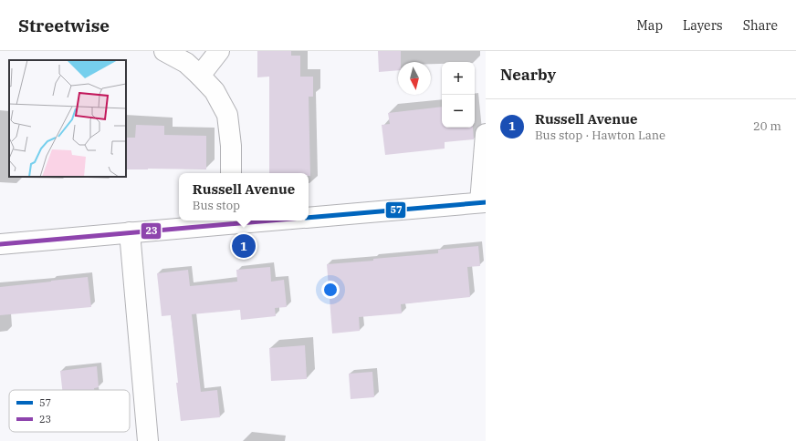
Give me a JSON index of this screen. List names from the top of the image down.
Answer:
{
  "lines": ["transit line 57", "transit line 23"],
  "legend": ["57", "23"],
  "north": "bottom",
  "page": {
    "header": "Streetwise",
    "nav": ["Map", "Layers", "Share"],
    "heading": "Nearby",
    "map_buttons": ["+", "−"],
    "list": [
      {
        "mark": "1",
        "name": "Russell Avenue",
        "note": "Bus stop · Hawton Lane",
        "value": "20 m"
      }
    ],
    "popup": ["Russell Avenue", "Bus stop"],
    "pins": "1"
  }
}
